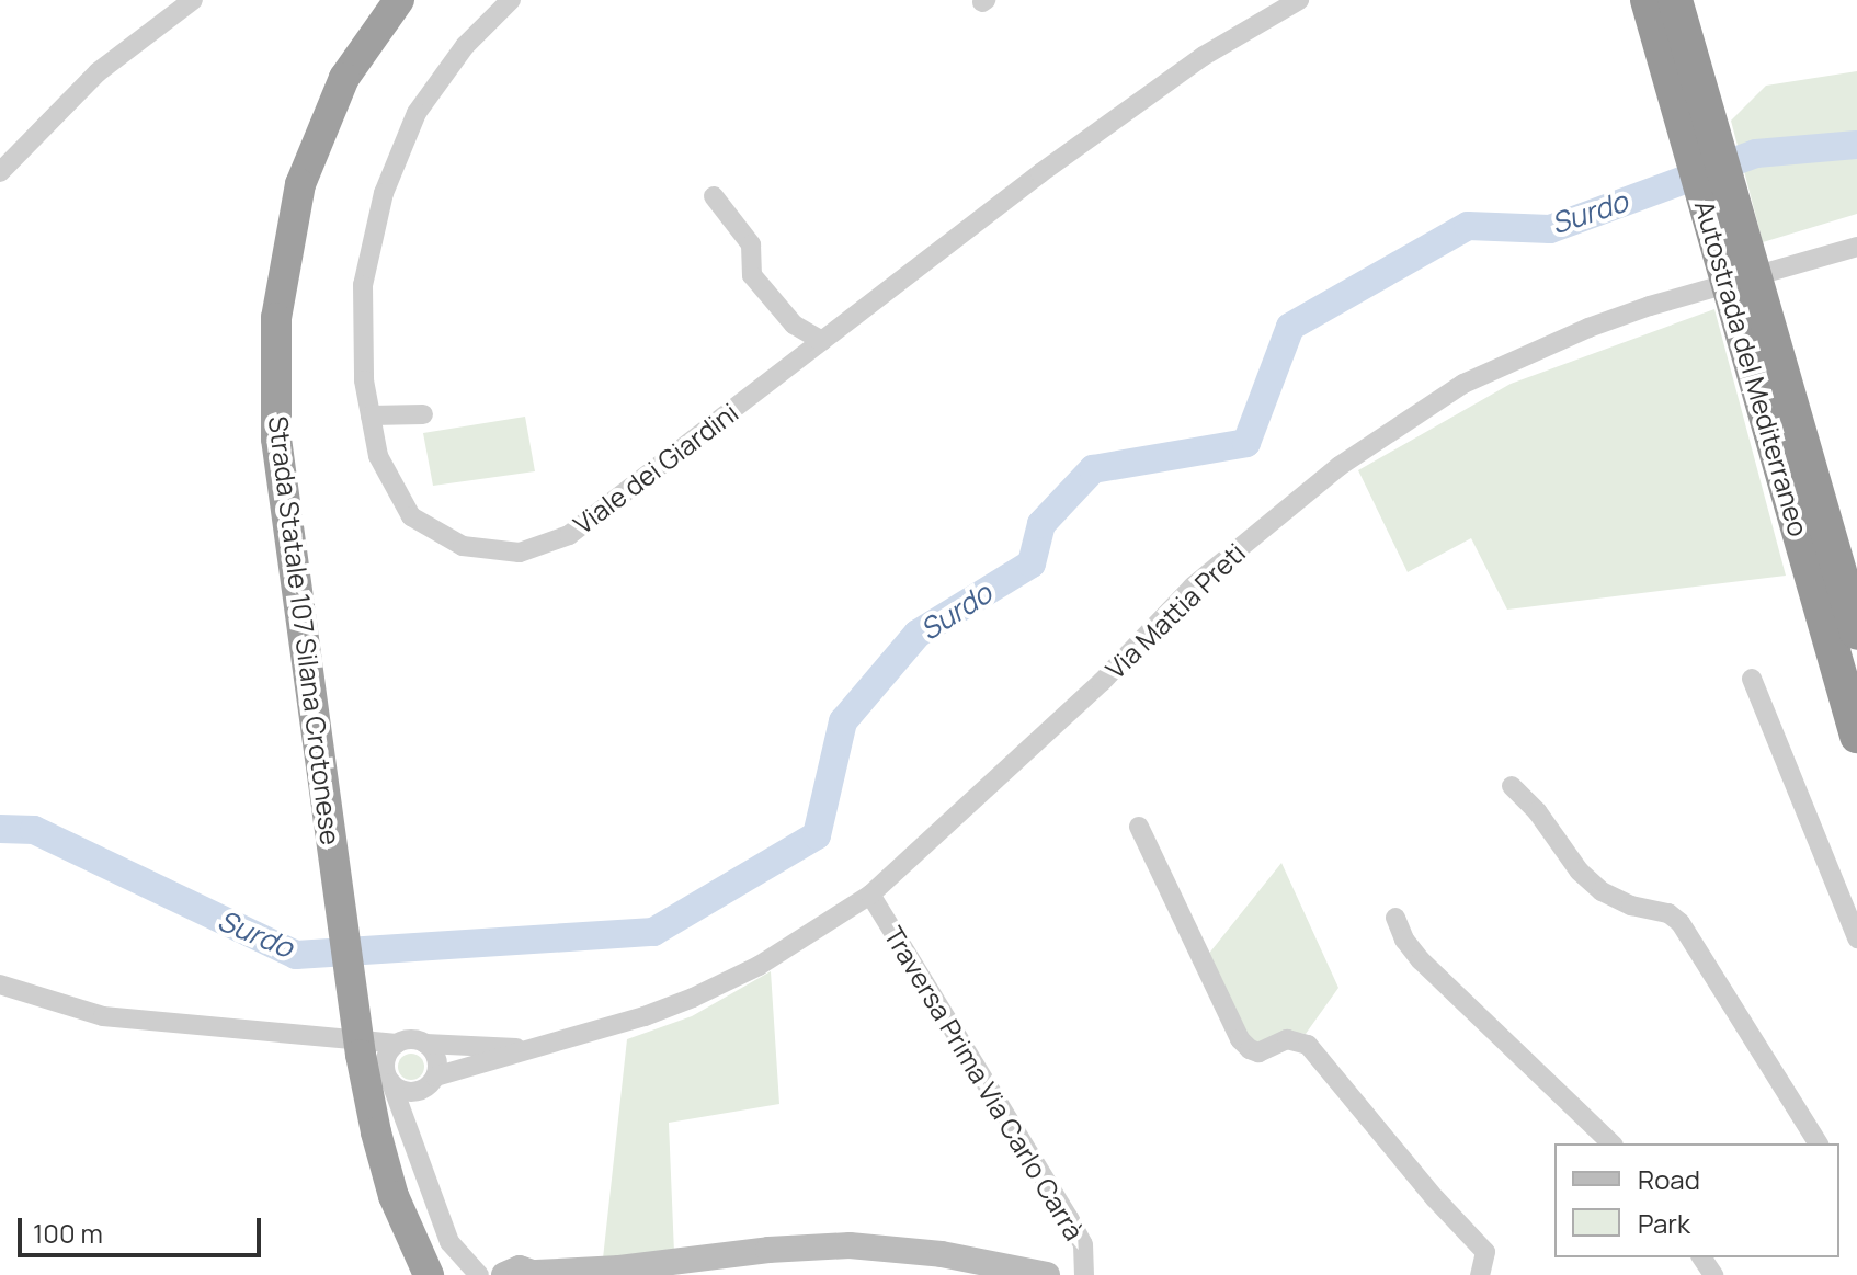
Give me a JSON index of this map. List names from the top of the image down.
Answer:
{
  "streets": {
    "highway": ["Autostrada del Mediterraneo", "Strada Statale 107 Silana Crotonese"],
    "street": ["Viale dei Giardini", "Via Mattia Preti", "Traversa Prima Via Carlo Carrà"]
  },
  "crossings": [
    ["Via Mattia Preti", "Traversa Prima Via Carlo Carrà"]
  ],
  "water": ["Surdo"],
  "legend": ["Road", "Park"],
  "scale_bar": "100 m"
}
